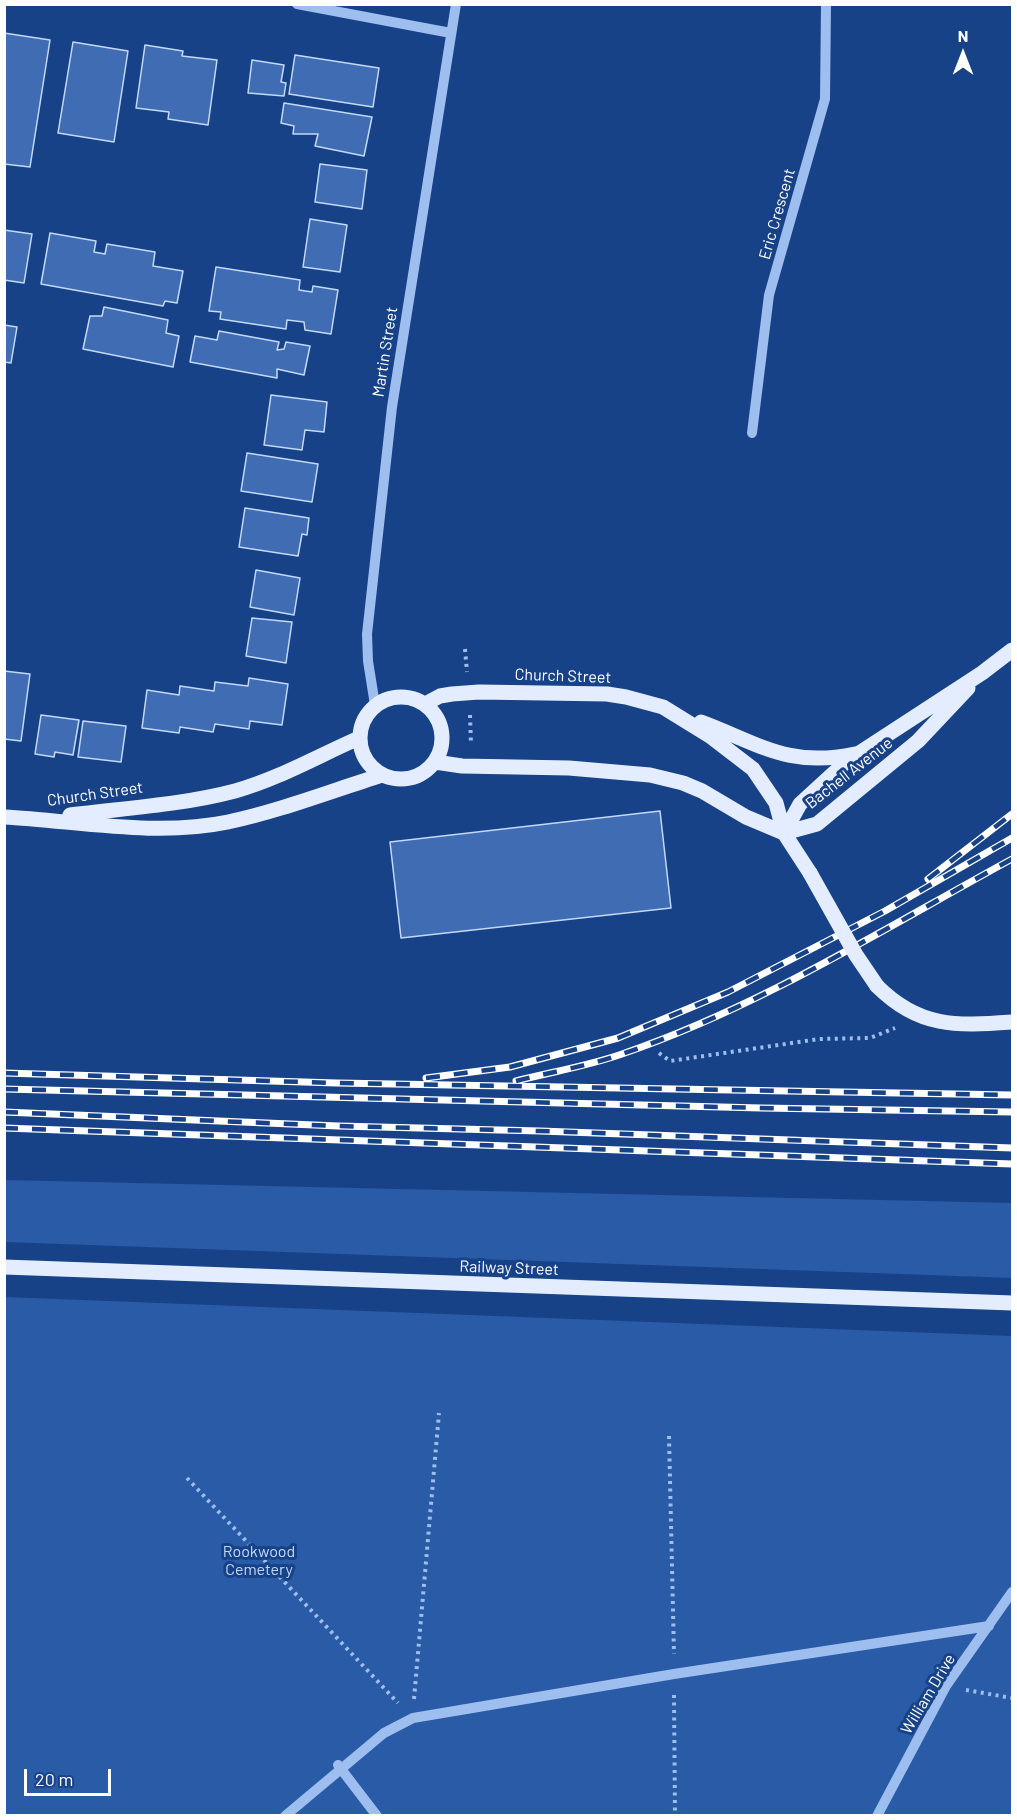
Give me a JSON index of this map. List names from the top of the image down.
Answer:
{
  "streets": {
    "main road": ["Church Street", "Bachell Avenue", "Railway Street"],
    "street": ["Eric Crescent", "Martin Street", "William Drive"]
  },
  "crossings": [
    ["Martin Street", "Church Street"],
    ["Church Street", "Bachell Avenue"]
  ],
  "parks": ["Rookwood Cemetery"],
  "scale_bar": "20 m",
  "north": "top"
}
